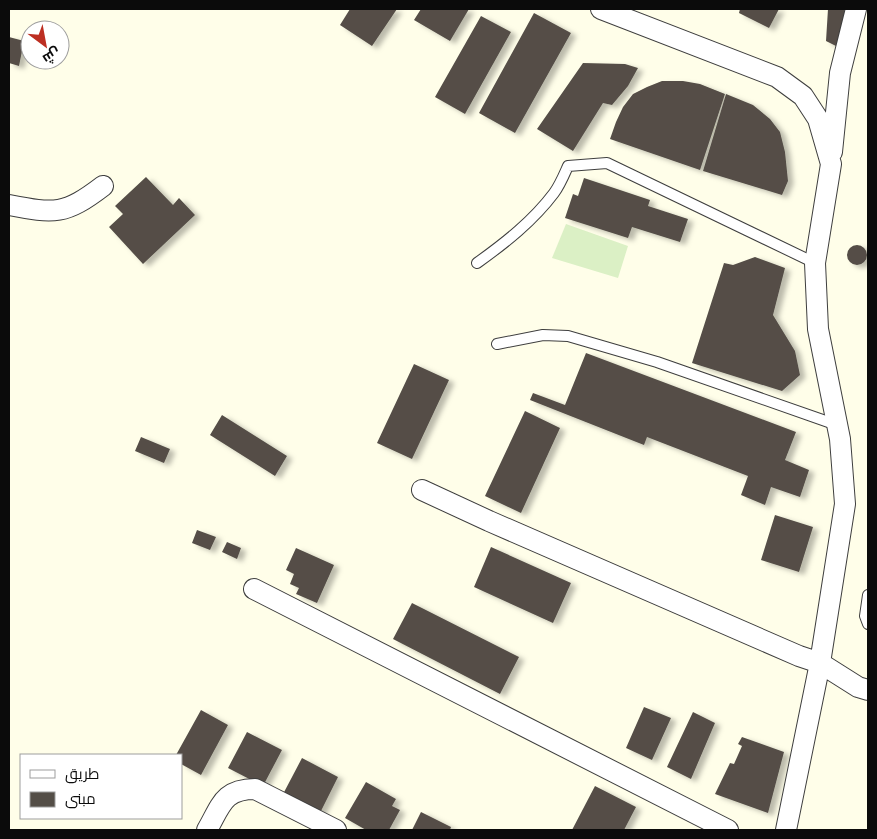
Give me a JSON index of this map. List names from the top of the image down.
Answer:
{
  "legend": ["طريق", "مبنى"],
  "north": "bottom right"
}
